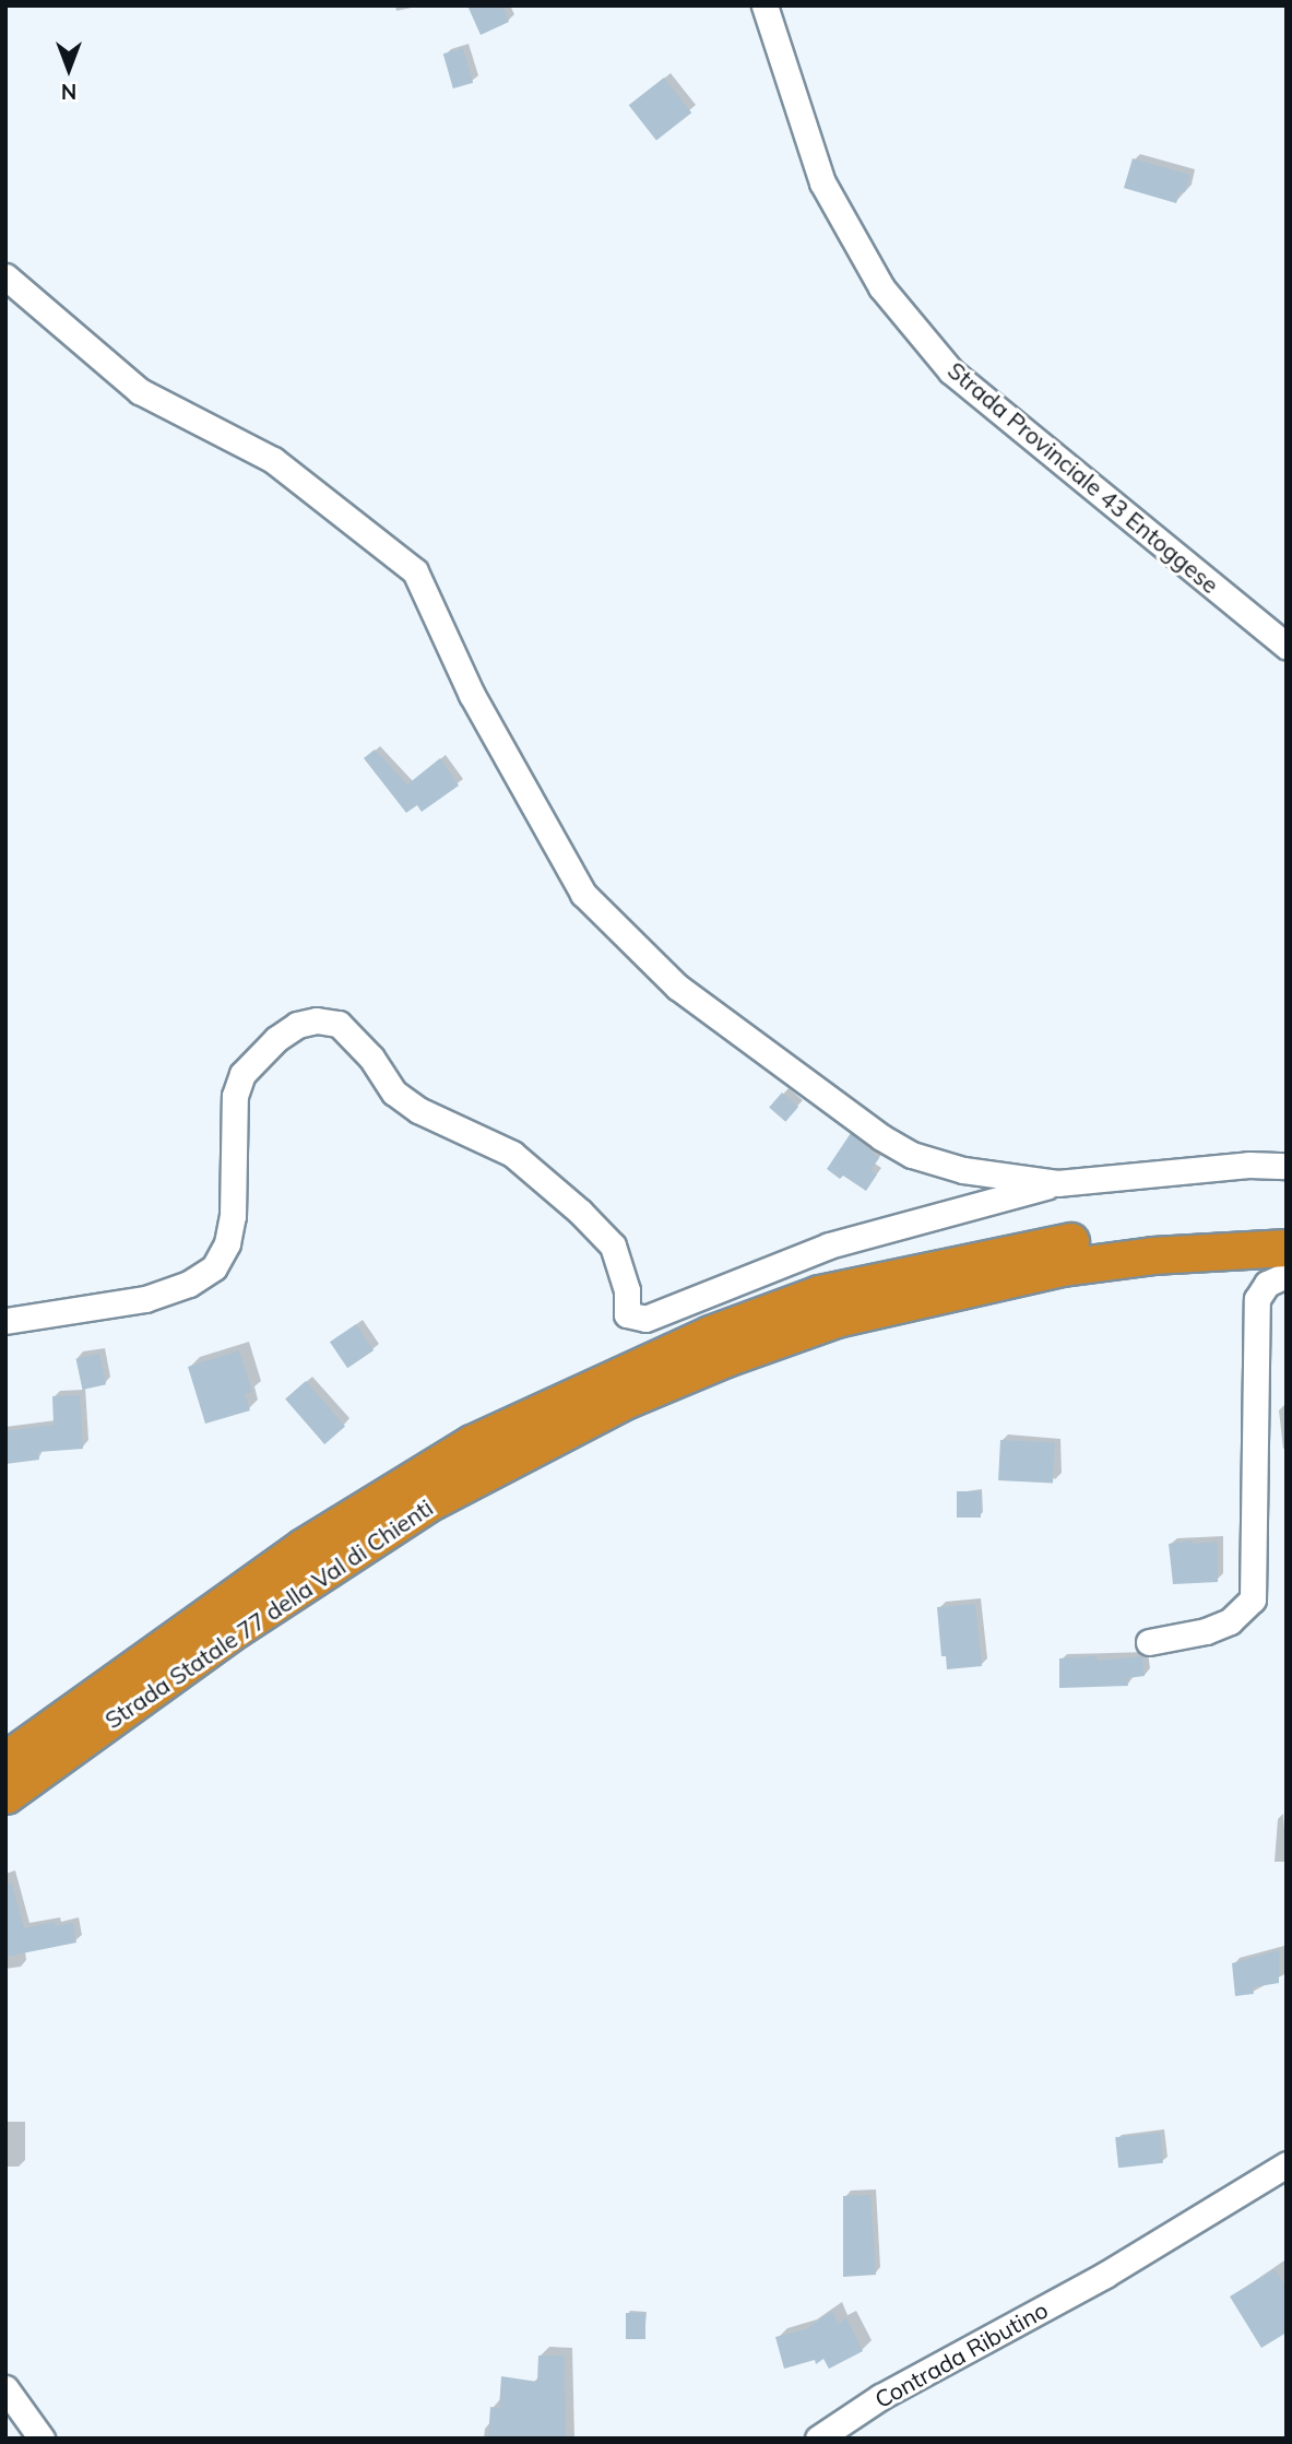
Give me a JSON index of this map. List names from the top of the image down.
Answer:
{
  "streets": {
    "highway": ["Strada Statale 77 della Val di Chienti"],
    "street": ["Strada Provinciale 43 Entoggese", "Contrada Ributino"]
  },
  "north": "bottom"
}
